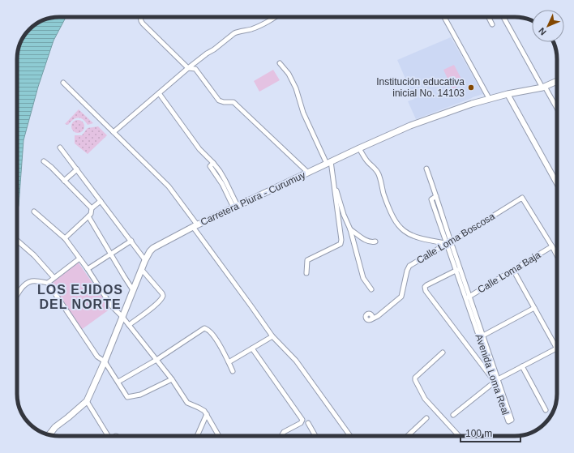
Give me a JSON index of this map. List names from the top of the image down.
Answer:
{
  "streets": {
    "main road": ["Carretera Piura - Curumuy"],
    "street": ["Calle Loma Boscosa", "Calle Loma Baja", "Avenida Loma Real"]
  },
  "crossings": [
    ["Calle Loma Boscosa", "Calle Loma Baja"],
    ["Calle Loma Boscosa", "Avenida Loma Real"],
    ["Calle Loma Baja", "Avenida Loma Real"]
  ],
  "districts": ["LOS EJIDOS DEL NORTE"],
  "places": ["Institución educativa inicial No. 14103"],
  "scale_bar": "100 m",
  "north": "bottom left"
}
